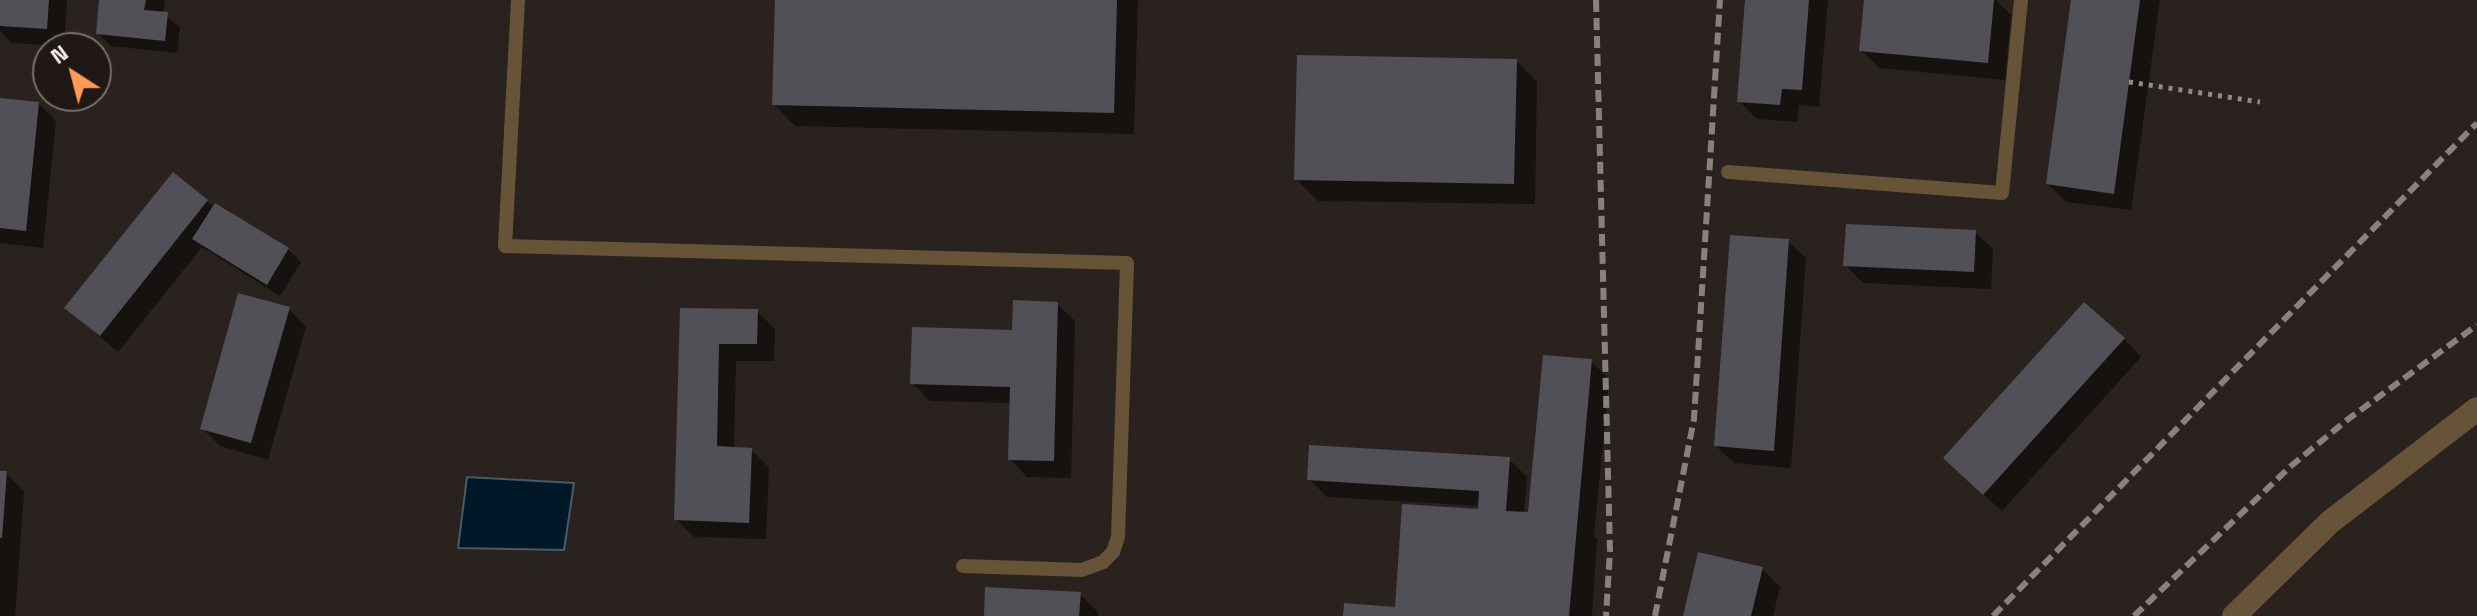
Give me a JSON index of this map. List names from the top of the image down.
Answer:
{
  "north": "top left"
}
